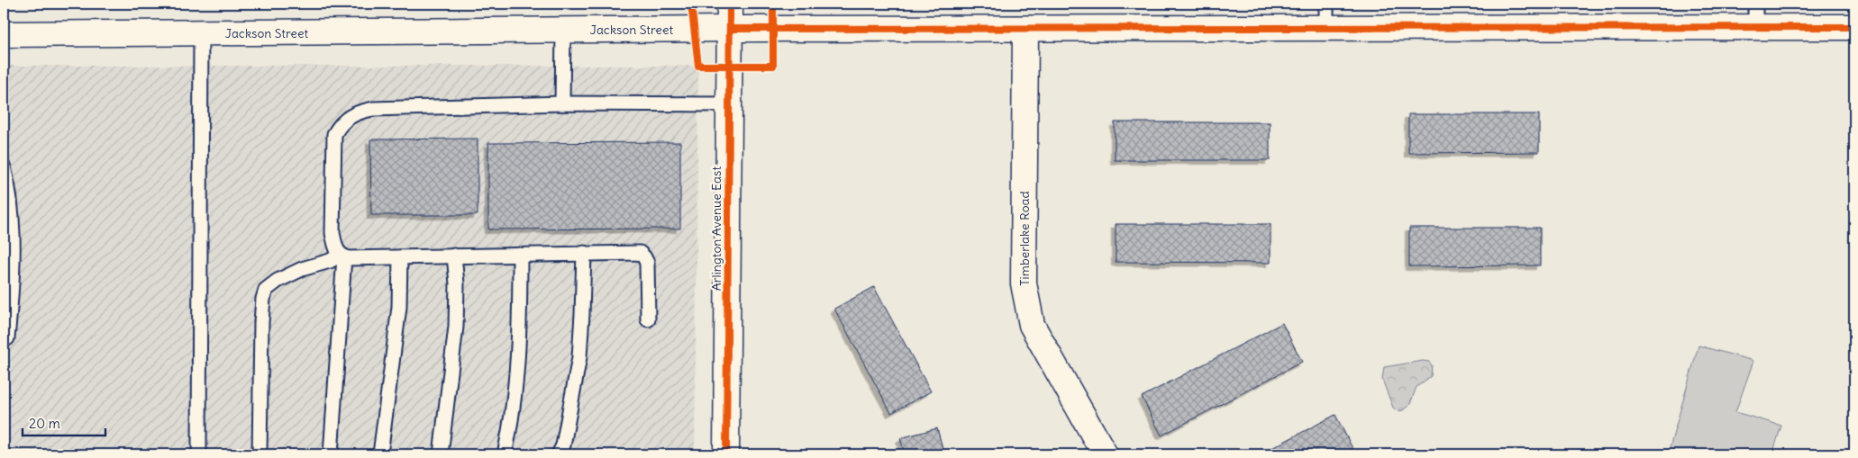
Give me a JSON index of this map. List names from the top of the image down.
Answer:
{
  "streets": {
    "street": ["Jackson Street", "Arlington Avenue East", "Timberlake Road"]
  },
  "crossings": [
    ["Jackson Street", "Arlington Avenue East"],
    ["Jackson Street", "Timberlake Road"]
  ],
  "scale_bar": "20 m"
}
